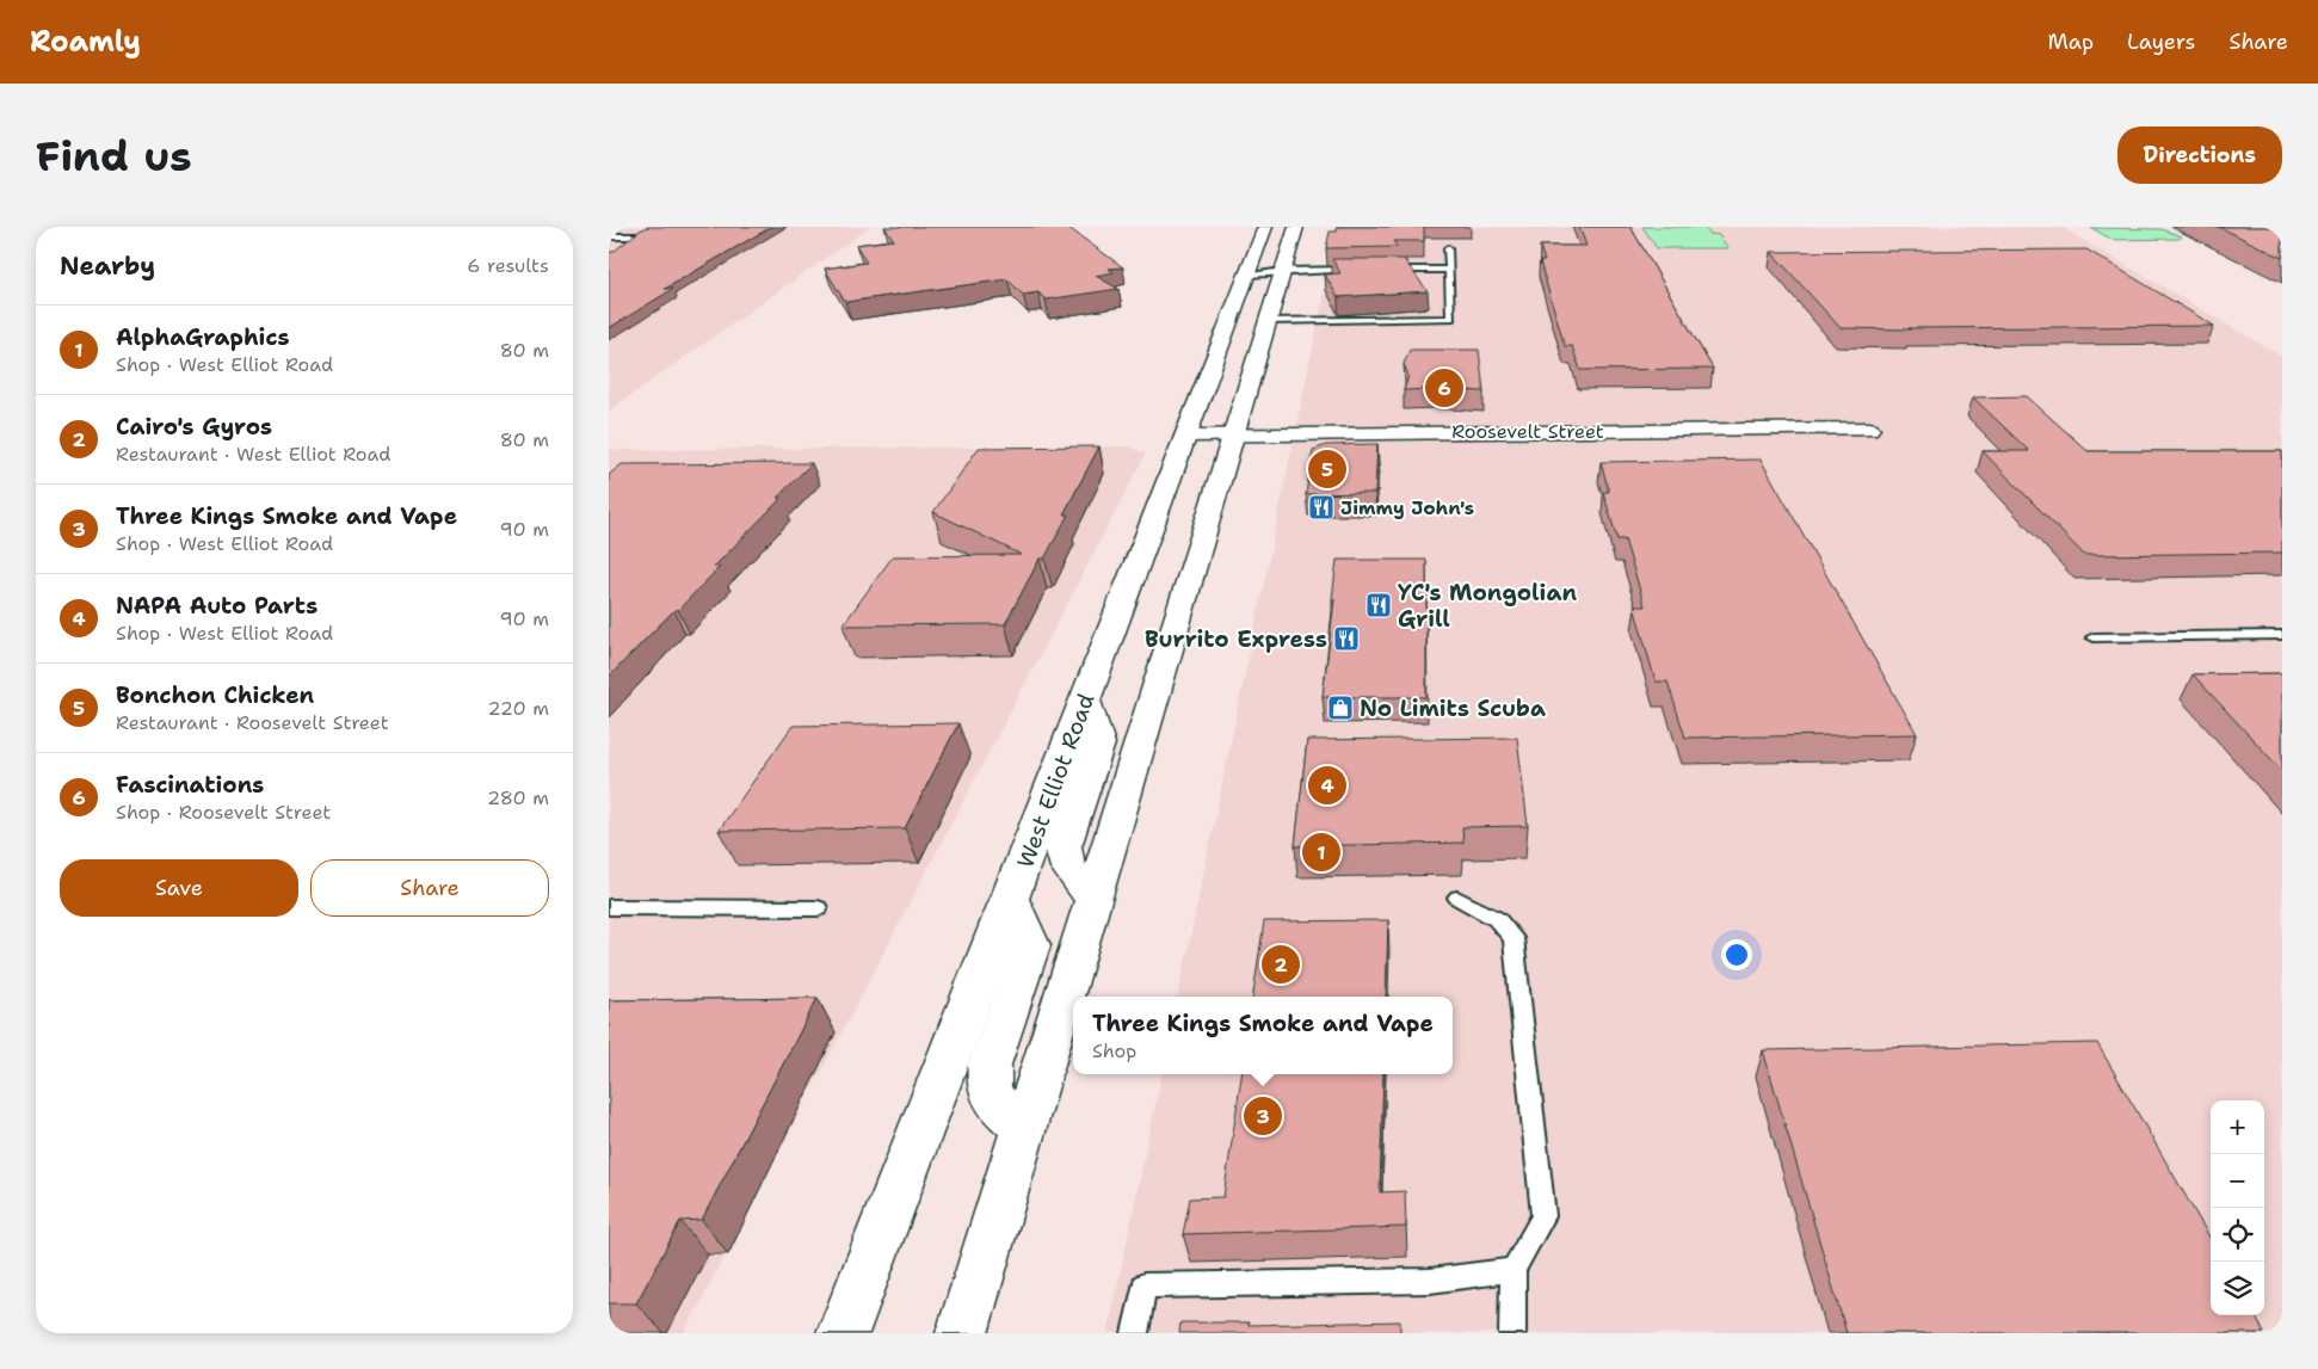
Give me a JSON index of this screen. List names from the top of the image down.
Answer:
{
  "streets": {
    "main road": ["Roosevelt Street", "West Elliot Road"]
  },
  "crossings": [
    ["Roosevelt Street", "West Elliot Road"]
  ],
  "places": {
    "restaurant": ["Jimmy John's", "YC's Mongolian Grill", "Burrito Express"],
    "shop": ["No Limits Scuba"]
  },
  "page": {
    "header": "Roamly",
    "nav": ["Map", "Layers", "Share"],
    "buttons": [
      "Directions",
      ["Save", "Share"]
    ],
    "title": "Find us",
    "heading": ["Nearby", "6 results"],
    "list": [
      {
        "mark": "1",
        "name": "AlphaGraphics",
        "note": "Shop · West Elliot Road",
        "value": "80 m"
      },
      {
        "mark": "2",
        "name": "Cairo's Gyros",
        "note": "Restaurant · West Elliot Road",
        "value": "80 m"
      },
      {
        "mark": "3",
        "name": "Three Kings Smoke and Vape",
        "note": "Shop · West Elliot Road",
        "value": "90 m"
      },
      {
        "mark": "4",
        "name": "NAPA Auto Parts",
        "note": "Shop · West Elliot Road",
        "value": "90 m"
      },
      {
        "mark": "5",
        "name": "Bonchon Chicken",
        "note": "Restaurant · Roosevelt Street",
        "value": "220 m"
      },
      {
        "mark": "6",
        "name": "Fascinations",
        "note": "Shop · Roosevelt Street",
        "value": "280 m"
      }
    ],
    "pins": [
      "6",
      "5",
      "4",
      "1",
      "2",
      "3"
    ],
    "popup": ["Three Kings Smoke and Vape", "Shop"],
    "map_buttons": ["+", "−"]
  }
}
